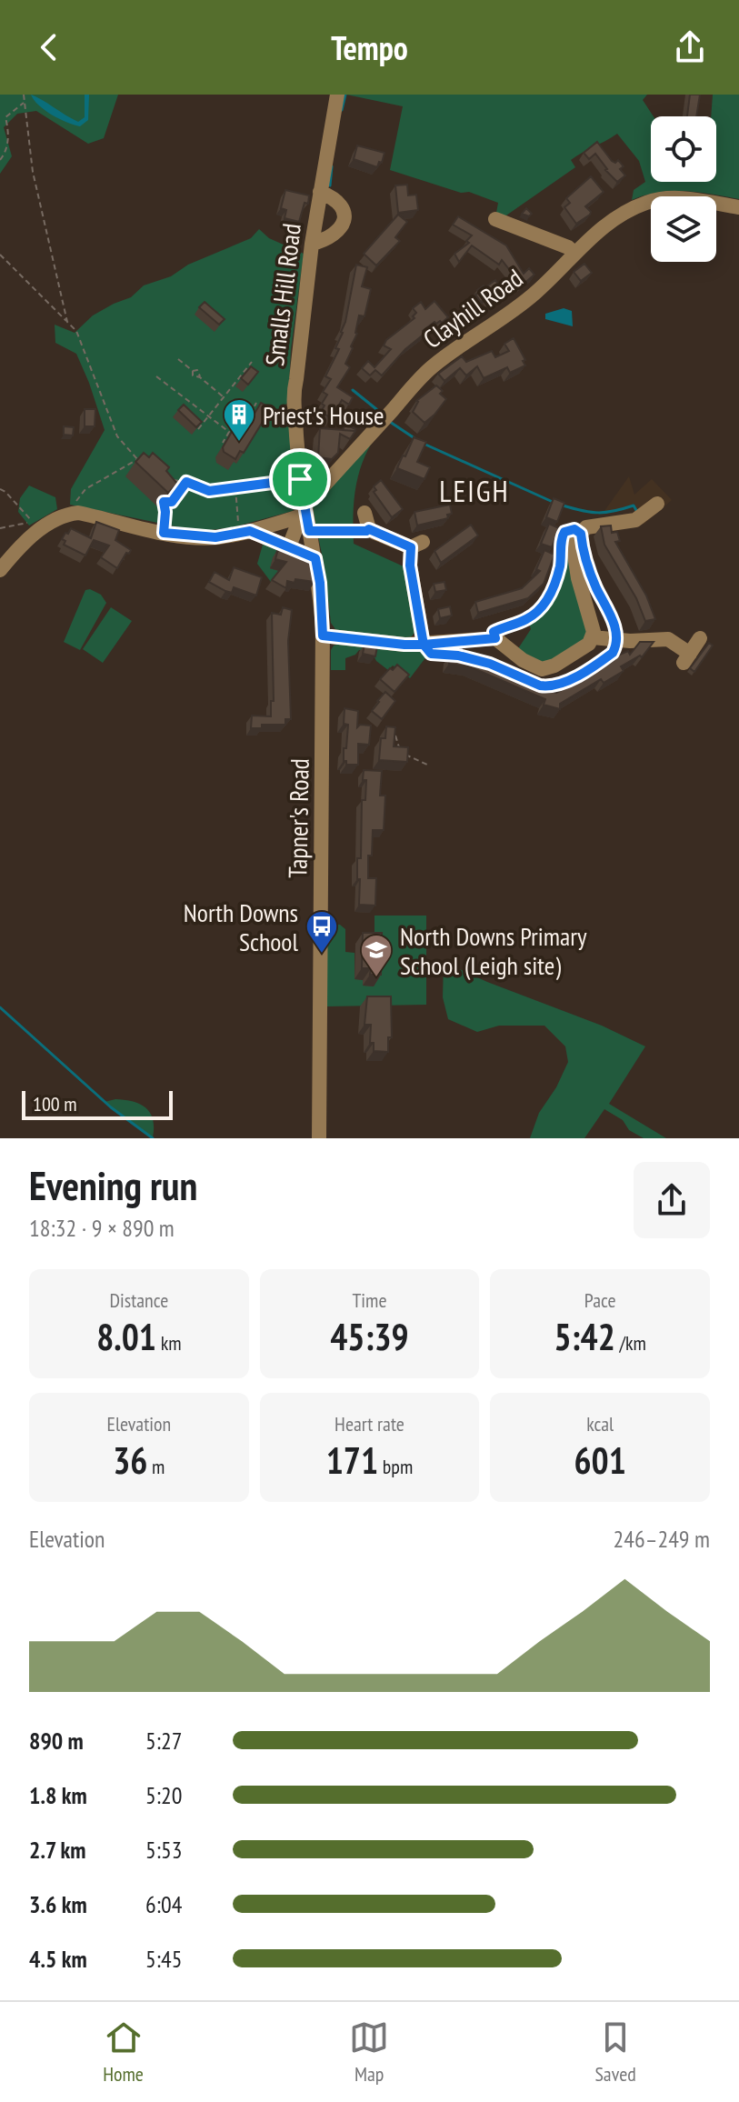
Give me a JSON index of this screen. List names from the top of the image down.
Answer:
{
  "streets": {
    "street": ["Smalls Hill Road", "Clayhill Road", "Tapner's Road"]
  },
  "crossings": [
    ["Smalls Hill Road", "Clayhill Road"],
    ["Smalls Hill Road", "Tapner's Road"],
    ["Clayhill Road", "Tapner's Road"]
  ],
  "districts": ["LEIGH"],
  "places": {
    "building": ["Priest's House"],
    "bus stop": ["North Downs School"],
    "school or university": ["North Downs Primary School (Leigh site)"]
  },
  "scale_bar": "100 m",
  "page": {
    "header": "Tempo",
    "scale": "100 m",
    "heading": ["Evening run", "18:32 · 9 × 890 m"],
    "stats": [
      ["Distance", "8.01 km"],
      ["Time", "45:39"],
      ["Pace", "5:42 /km"],
      ["Elevation", "36 m"],
      ["Heart rate", "171 bpm"],
      ["kcal", "601"]
    ],
    "chart": ["Elevation", "246–249 m"],
    "list": [
      {
        "name": "890 m",
        "note": "5:27"
      },
      {
        "name": "1.8 km",
        "note": "5:20"
      },
      {
        "name": "2.7 km",
        "note": "5:53"
      },
      {
        "name": "3.6 km",
        "note": "6:04"
      },
      {
        "name": "4.5 km",
        "note": "5:45"
      }
    ],
    "tabs": ["Home", "Map", "Saved"]
  }
}
